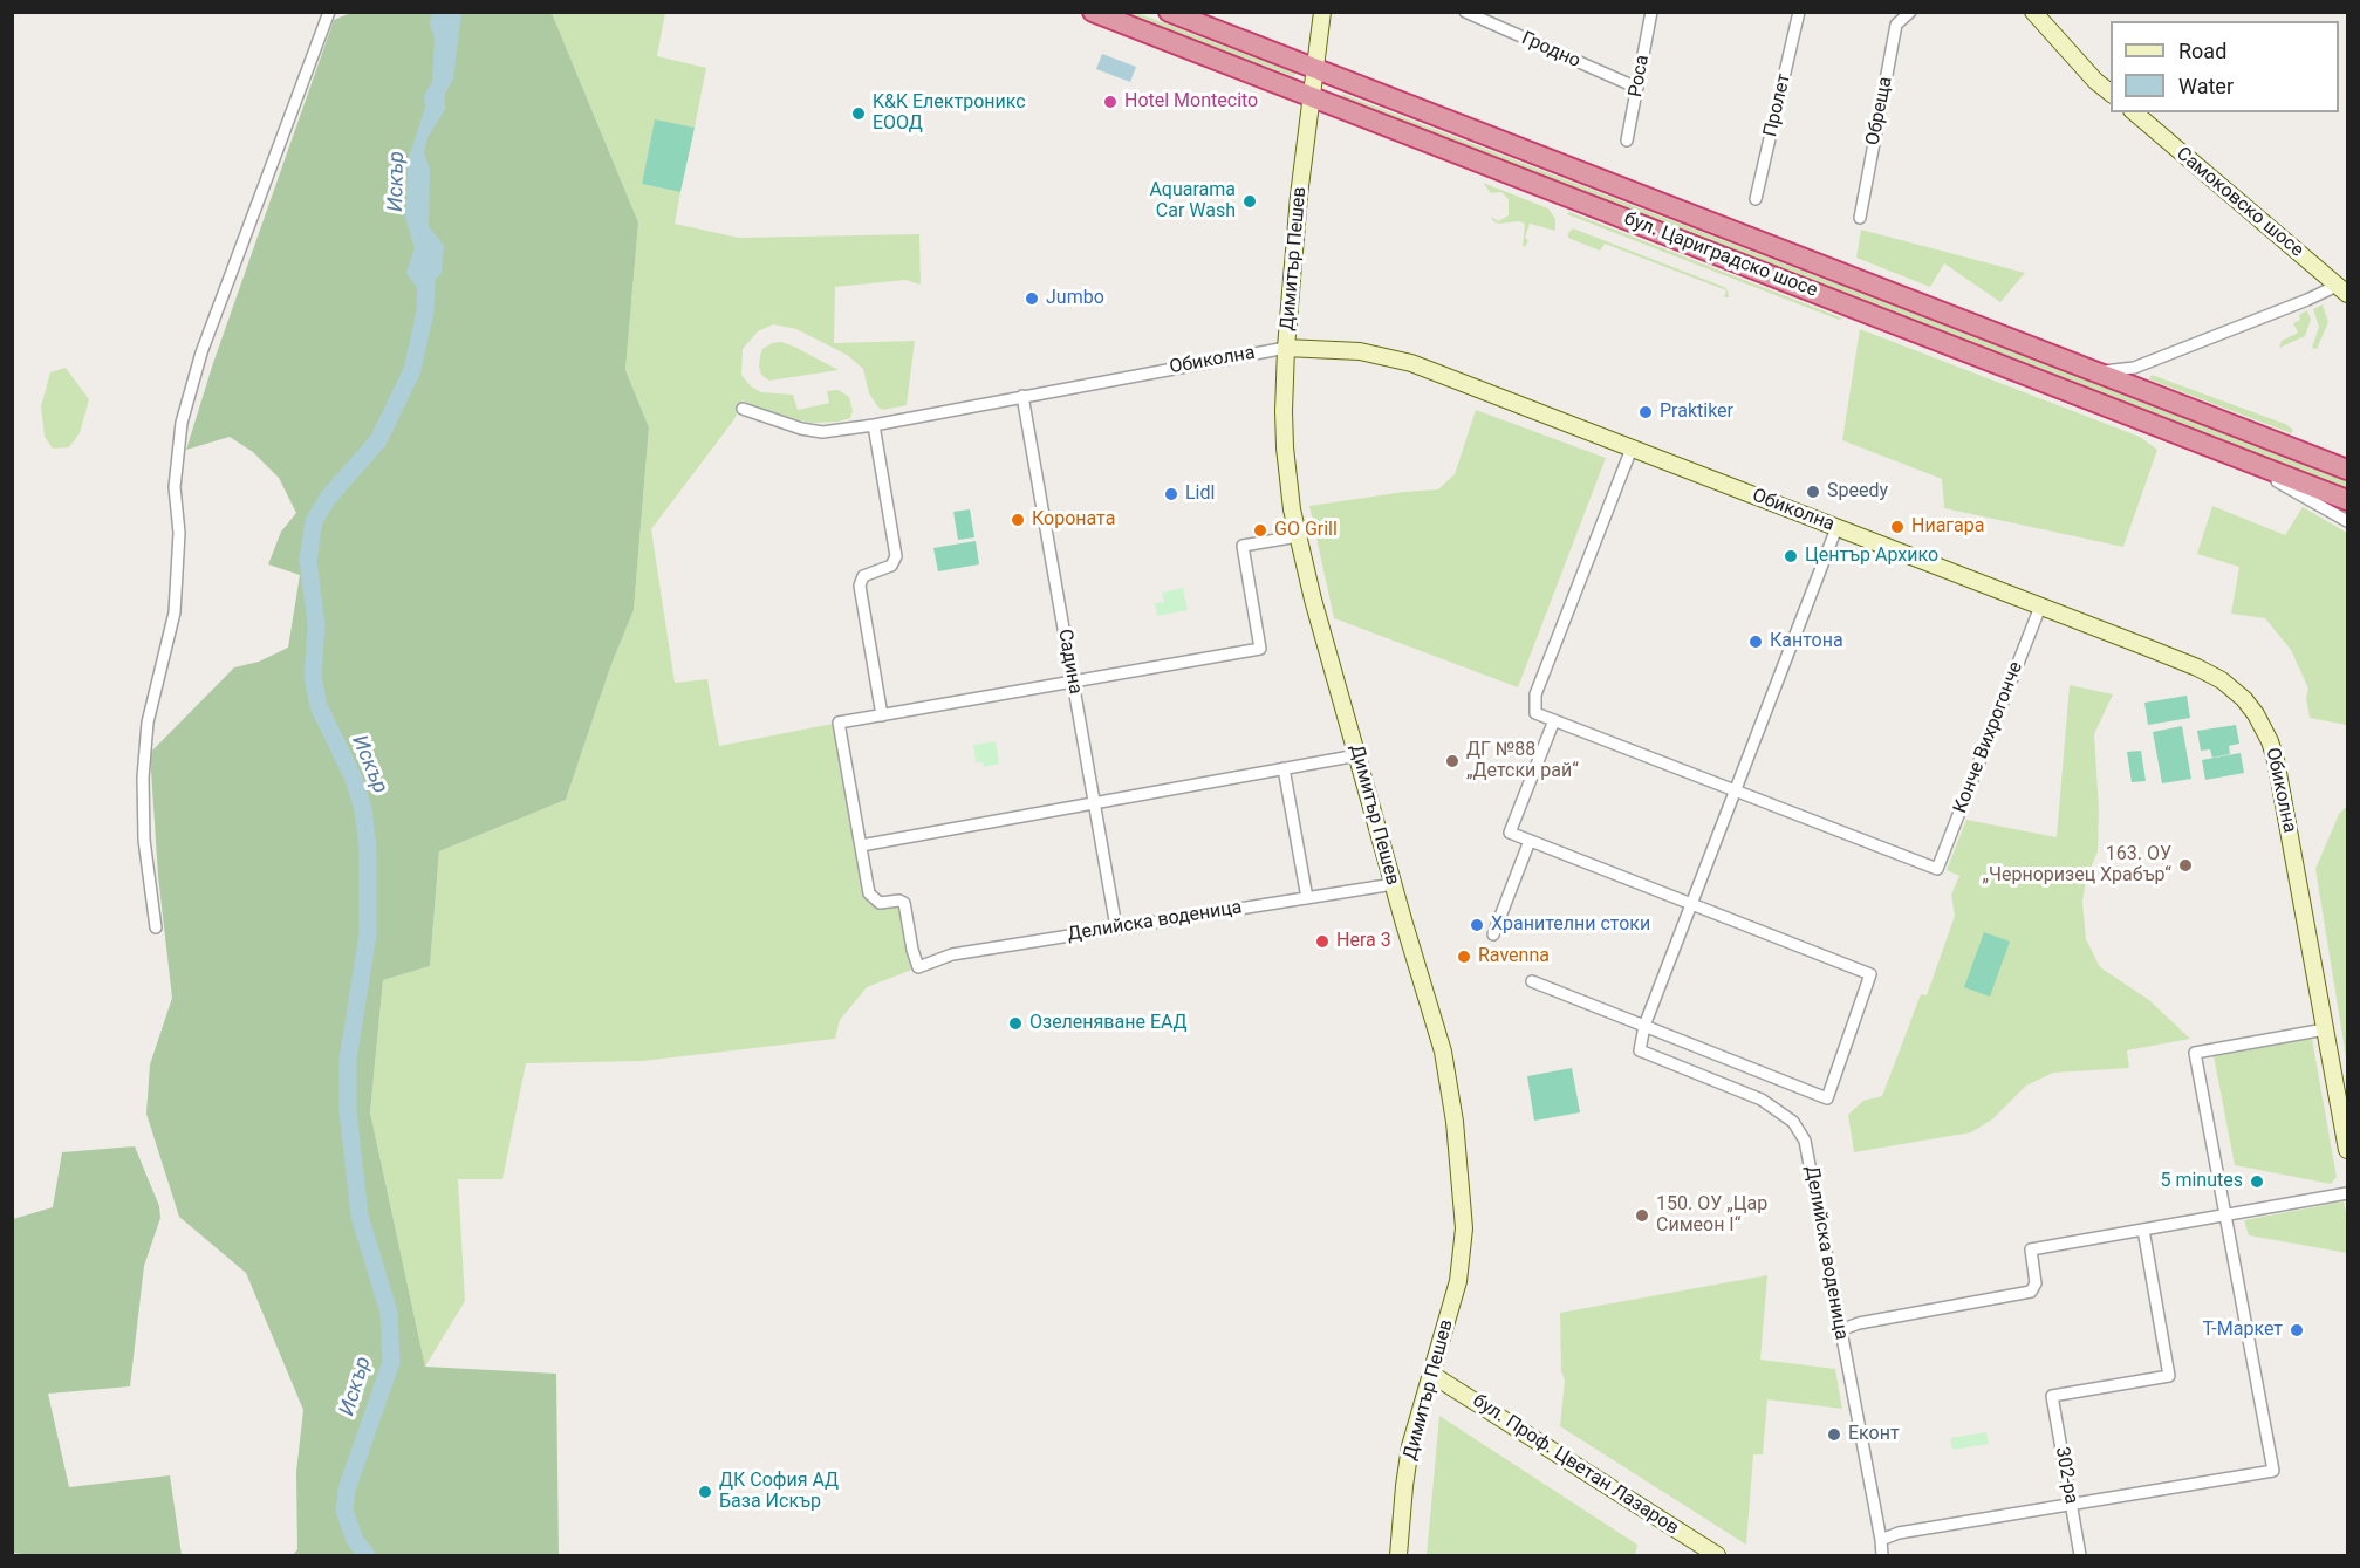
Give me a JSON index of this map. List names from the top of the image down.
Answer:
{
  "streets": {
    "highway": ["бул. Цариградско шосе"],
    "main road": [
      "Самоковско шосе",
      "Димитър Пешев",
      "Обиколна",
      "бул. Проф. Цветан Лазаров"
    ],
    "street": [
      "Гродно",
      "Роса",
      "Пролет",
      "Обреща",
      "Садина",
      "Конче Вихрогонче",
      "Делийска воденица",
      "302-ра"
    ]
  },
  "crossings": [
    ["Гродно", "Роса"],
    ["бул. Цариградско шосе", "Димитър Пешев"],
    ["Димитър Пешев", "Обиколна"],
    ["Димитър Пешев", "Делийска воденица"],
    ["Димитър Пешев", "бул. Проф. Цветан Лазаров"],
    ["Обиколна", "Садина"],
    ["Обиколна", "Конче Вихрогонче"],
    ["Садина", "Делийска воденица"]
  ],
  "water": ["Искър"],
  "places": [
    "Hotel Montecito",
    "K&K Електроникс ЕООД",
    "Aquarama Car Wash",
    "Jumbo",
    "Praktiker",
    "Speedy",
    "Lidl",
    "Короната",
    "Ниагара",
    "GO Grill",
    "Център Архико",
    "Кантона",
    "ДГ №88 „Детски рай“",
    "163. ОУ „Черноризец Храбър“",
    "Хранителни стоки",
    "Hera 3",
    "Ravenna",
    "Озеленяване ЕАД",
    "5 minutes",
    "150. ОУ „Цар Симеон I“",
    "Т-Маркет",
    "Еконт",
    "ДК София АД База Искър"
  ],
  "legend": ["Road", "Water"]
}
